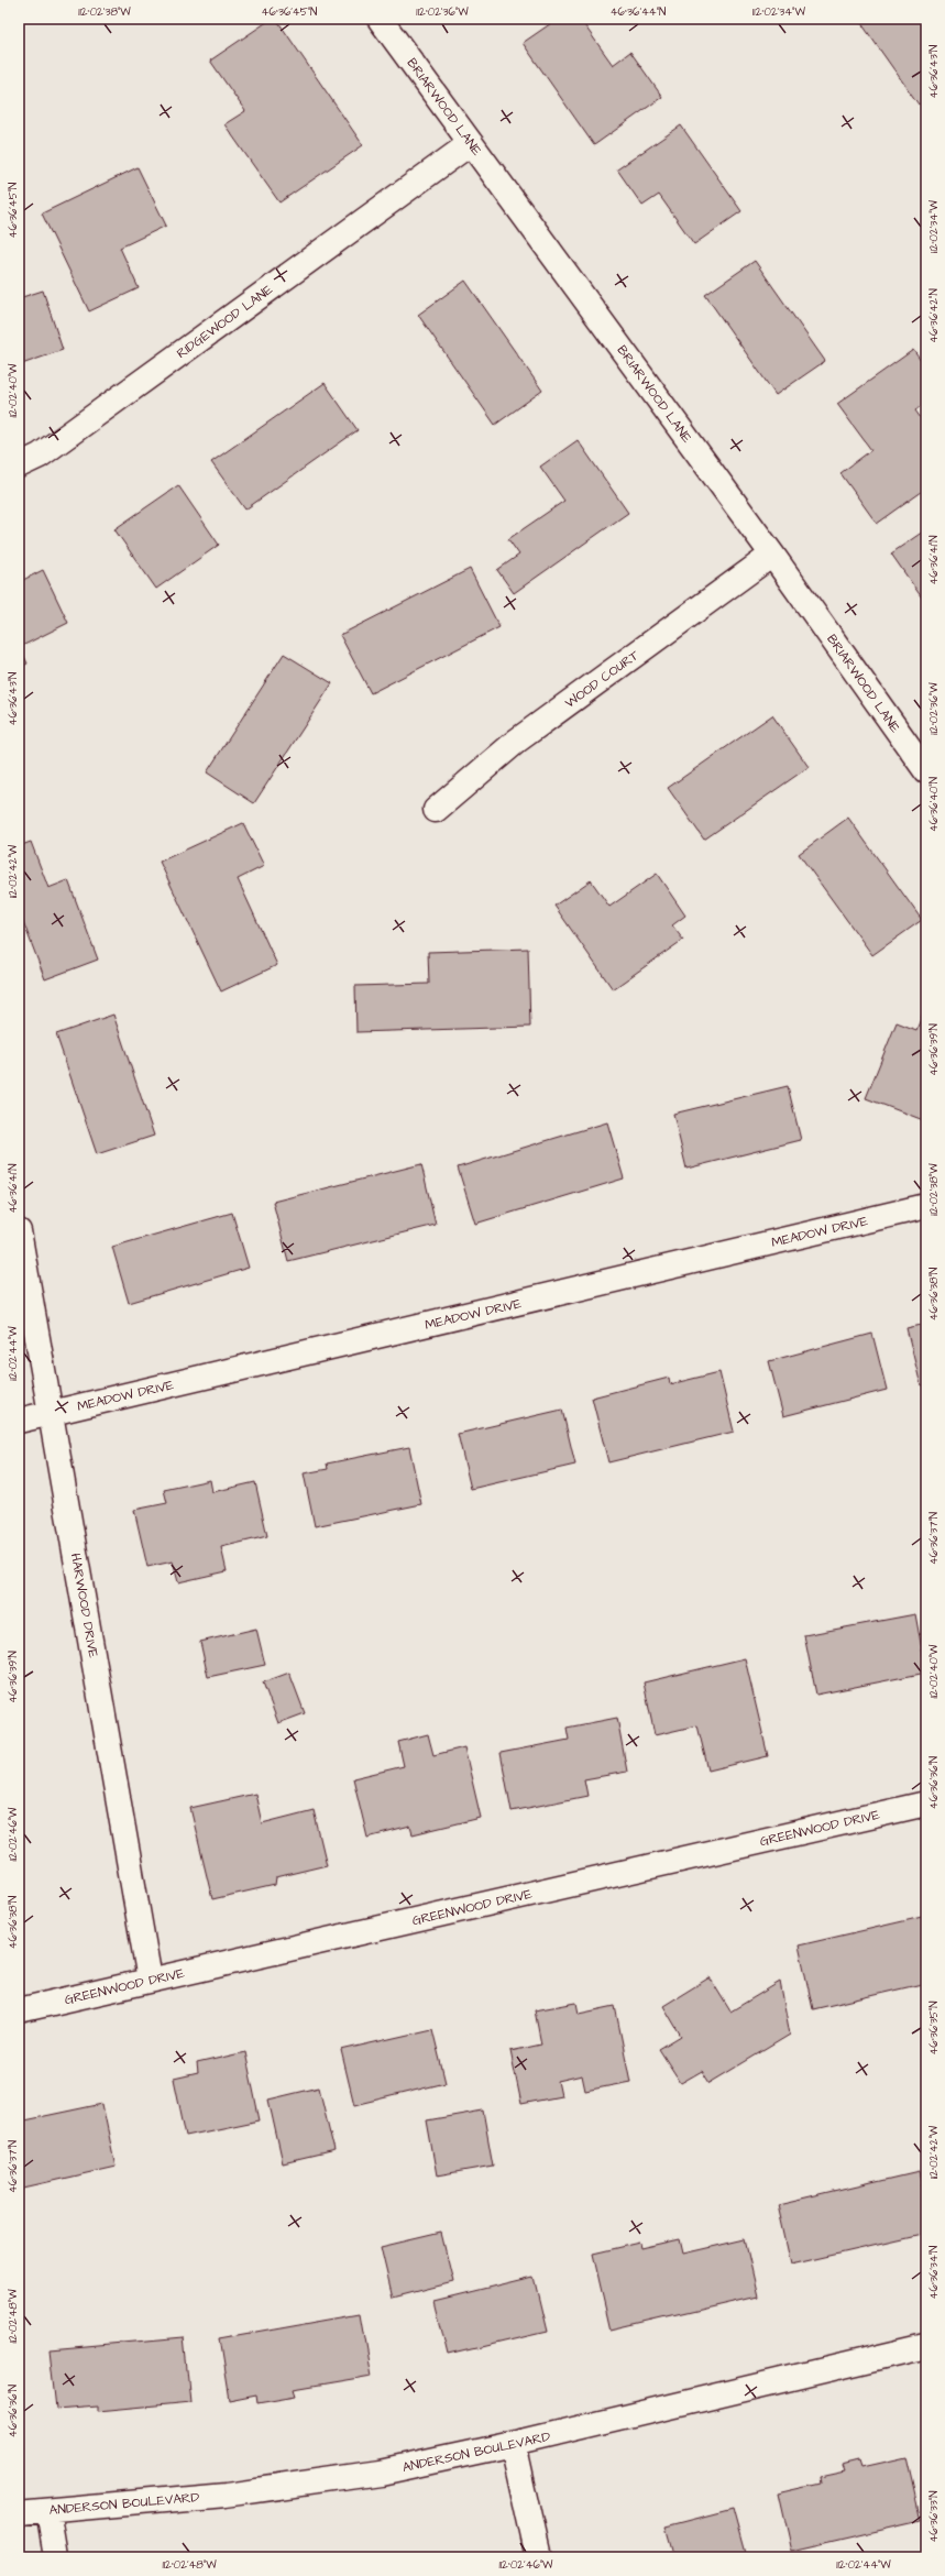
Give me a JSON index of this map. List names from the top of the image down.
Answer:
{
  "streets": {
    "street": [
      "BRIARWOOD LANE",
      "RIDGEWOOD LANE",
      "WOOD COURT",
      "MEADOW DRIVE",
      "HARWOOD DRIVE",
      "GREENWOOD DRIVE",
      "ANDERSON BOULEVARD"
    ]
  },
  "crossings": [
    ["BRIARWOOD LANE", "RIDGEWOOD LANE"],
    ["BRIARWOOD LANE", "WOOD COURT"],
    ["MEADOW DRIVE", "HARWOOD DRIVE"],
    ["HARWOOD DRIVE", "GREENWOOD DRIVE"]
  ],
  "coordinates": [
    "112°02'38\"W",
    "46°36'45\"N",
    "112°02'36\"W",
    "46°36'44\"N",
    "112°02'34\"W",
    "46°36'43\"N",
    "46°36'42\"N",
    "112°02'40\"W",
    "46°36'41\"N",
    "46°36'40\"N",
    "112°02'42\"W",
    "46°36'39\"N",
    "46°36'38\"N",
    "112°02'44\"W",
    "46°36'37\"N",
    "46°36'36\"N",
    "112°02'46\"W",
    "46°36'35\"N",
    "46°36'34\"N",
    "112°02'48\"W",
    "46°36'33\"N"
  ]
}
